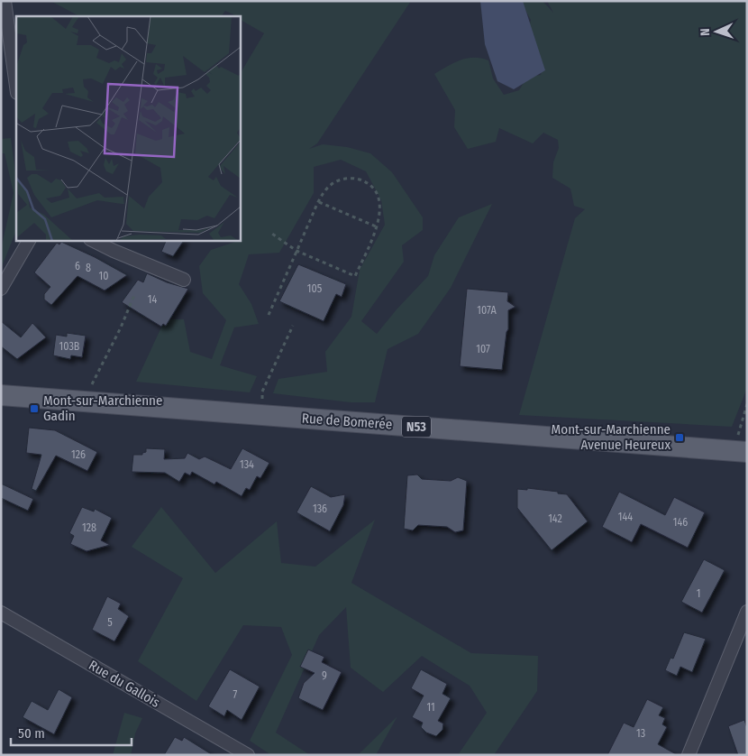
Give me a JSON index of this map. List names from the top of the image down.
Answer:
{
  "streets": {
    "main road": ["Rue de Bomerée", "N53"],
    "street": ["Rue du Gallois"]
  },
  "places": {
    "transit": ["Mont-sur-Marchienne Gadin", "Mont-sur-Marchienne Avenue Heureux"]
  },
  "house_numbers": [
    "6",
    "8",
    "10",
    "105",
    "14",
    "107A",
    "103B",
    "107",
    "126",
    "134",
    "136",
    "144",
    "142",
    "146",
    "128",
    "1",
    "5",
    "9",
    "7",
    "11",
    "13"
  ],
  "scale_bar": "50 m",
  "north": "left"
}
